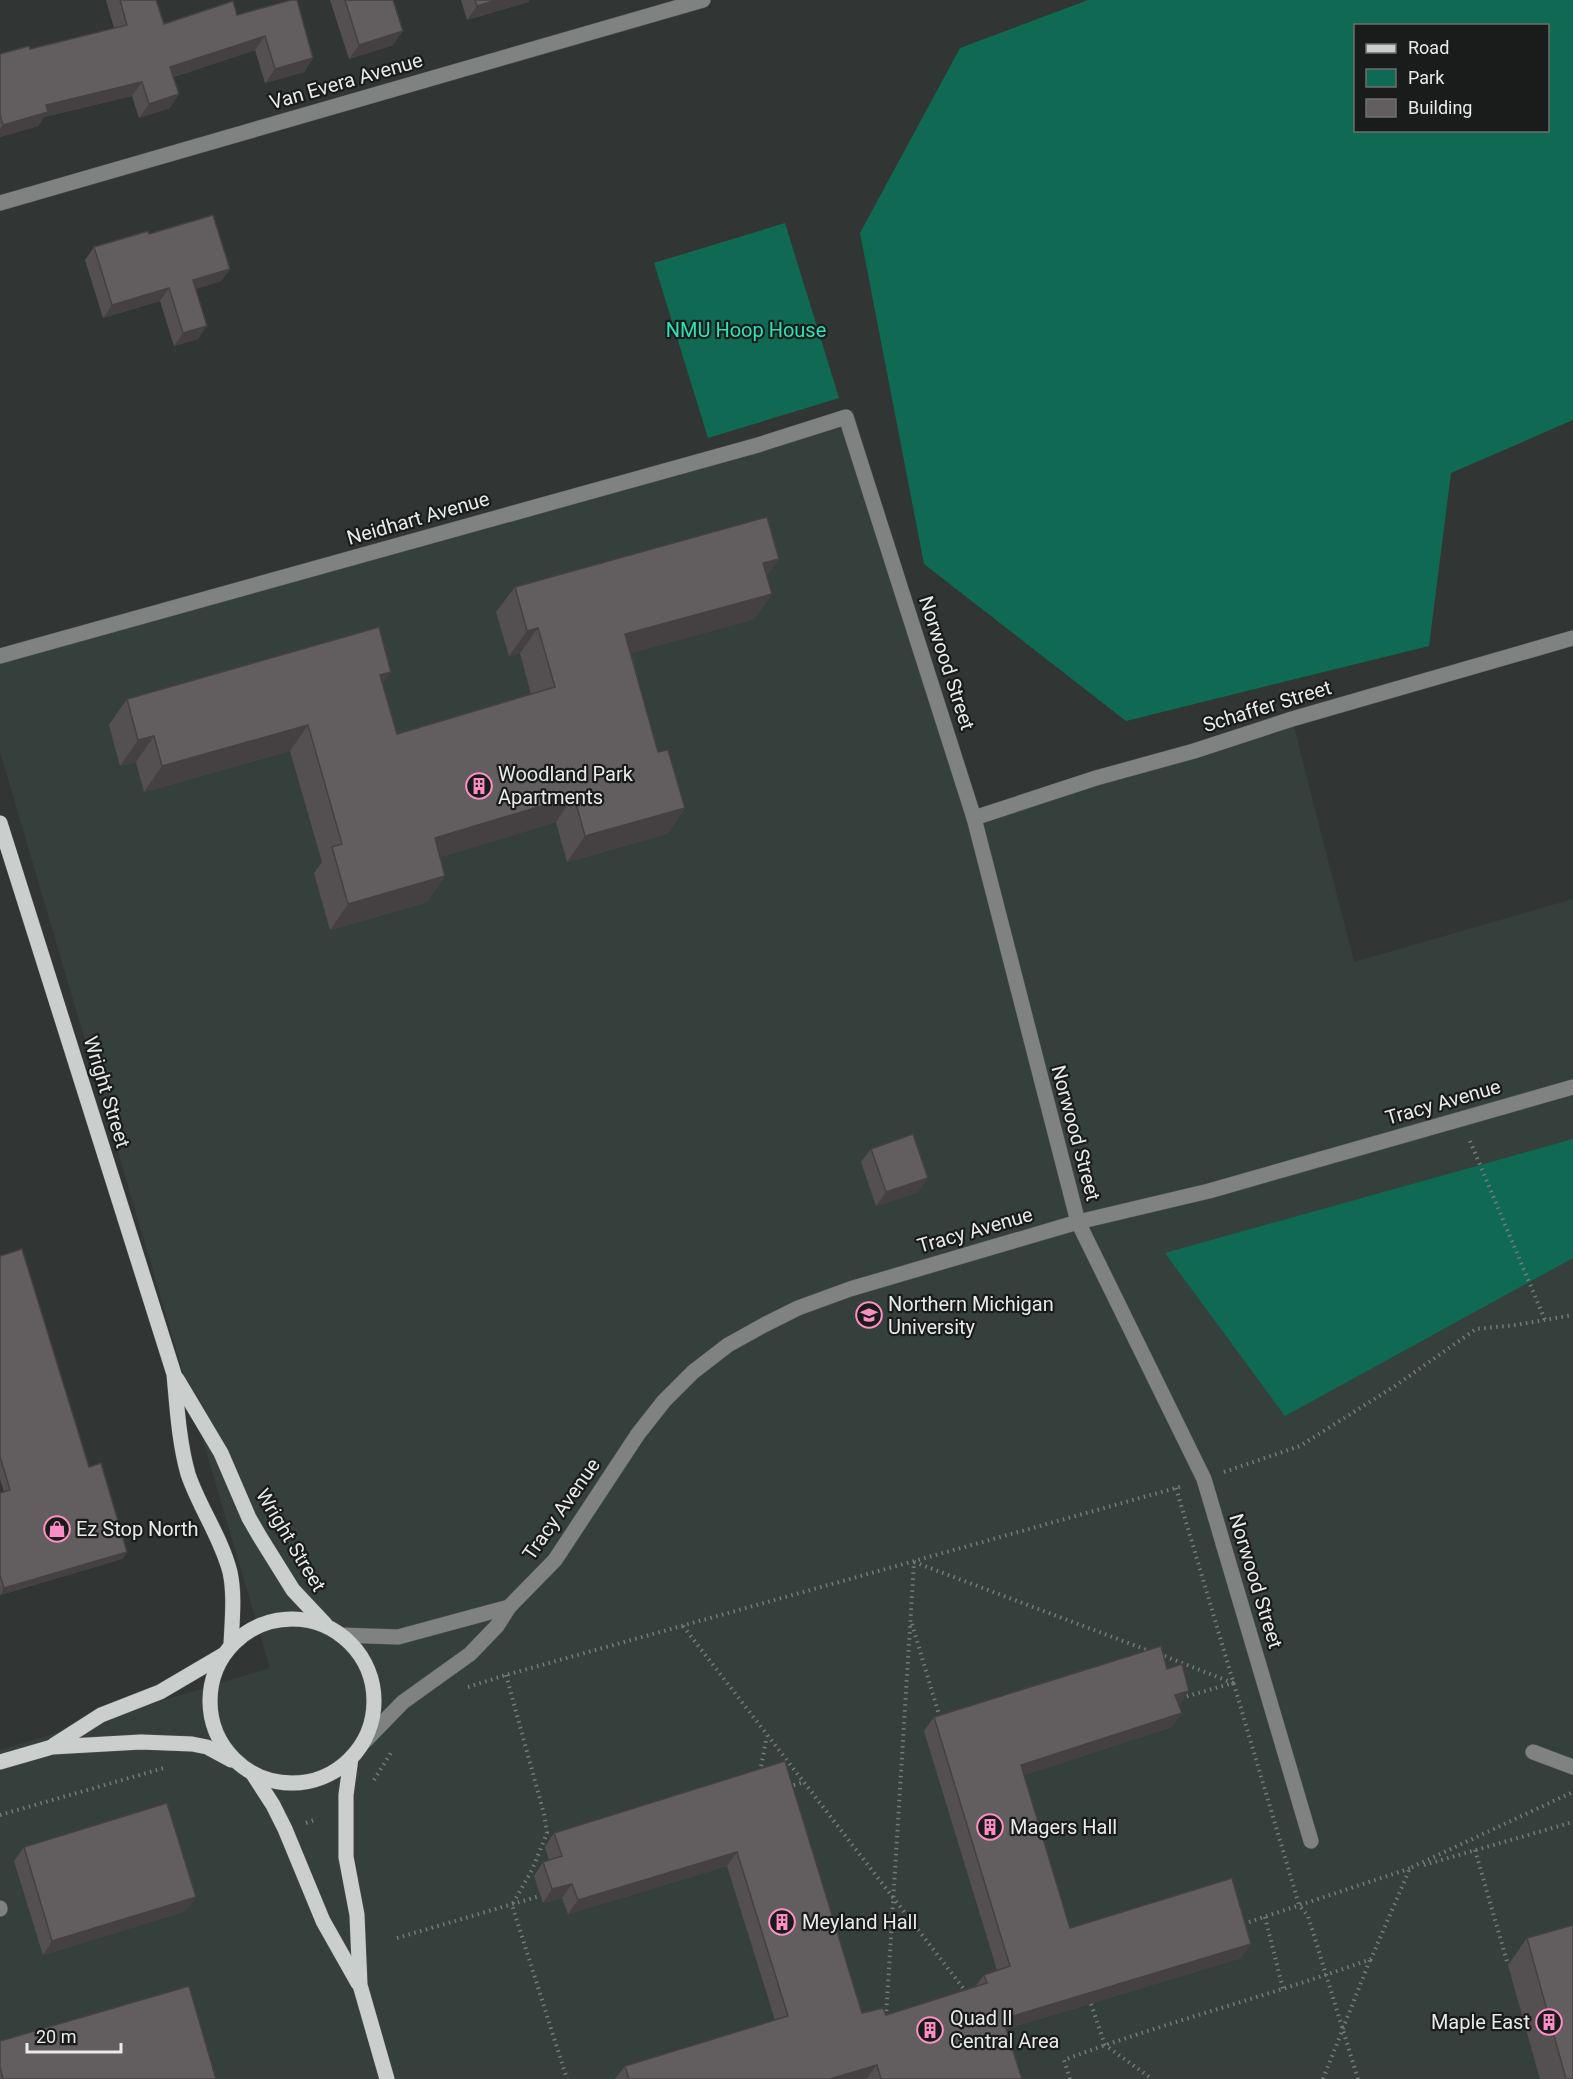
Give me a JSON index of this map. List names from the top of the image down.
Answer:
{
  "streets": {
    "main road": ["Wright Street"],
    "street": [
      "Van Evera Avenue",
      "Neidhart Avenue",
      "Norwood Street",
      "Schaffer Street",
      "Tracy Avenue"
    ]
  },
  "crossings": [
    ["Neidhart Avenue", "Norwood Street"],
    ["Norwood Street", "Schaffer Street"],
    ["Norwood Street", "Tracy Avenue"],
    ["Wright Street", "Tracy Avenue"]
  ],
  "parks": ["NMU Hoop House"],
  "places": {
    "building": [
      "Woodland Park Apartments",
      "Magers Hall",
      "Meyland Hall",
      "Maple East",
      "Quad II Central Area"
    ],
    "school or university": ["Northern Michigan University"],
    "shop": ["Ez Stop North"]
  },
  "legend": ["Road", "Park", "Building"],
  "scale_bar": "20 m"
}
